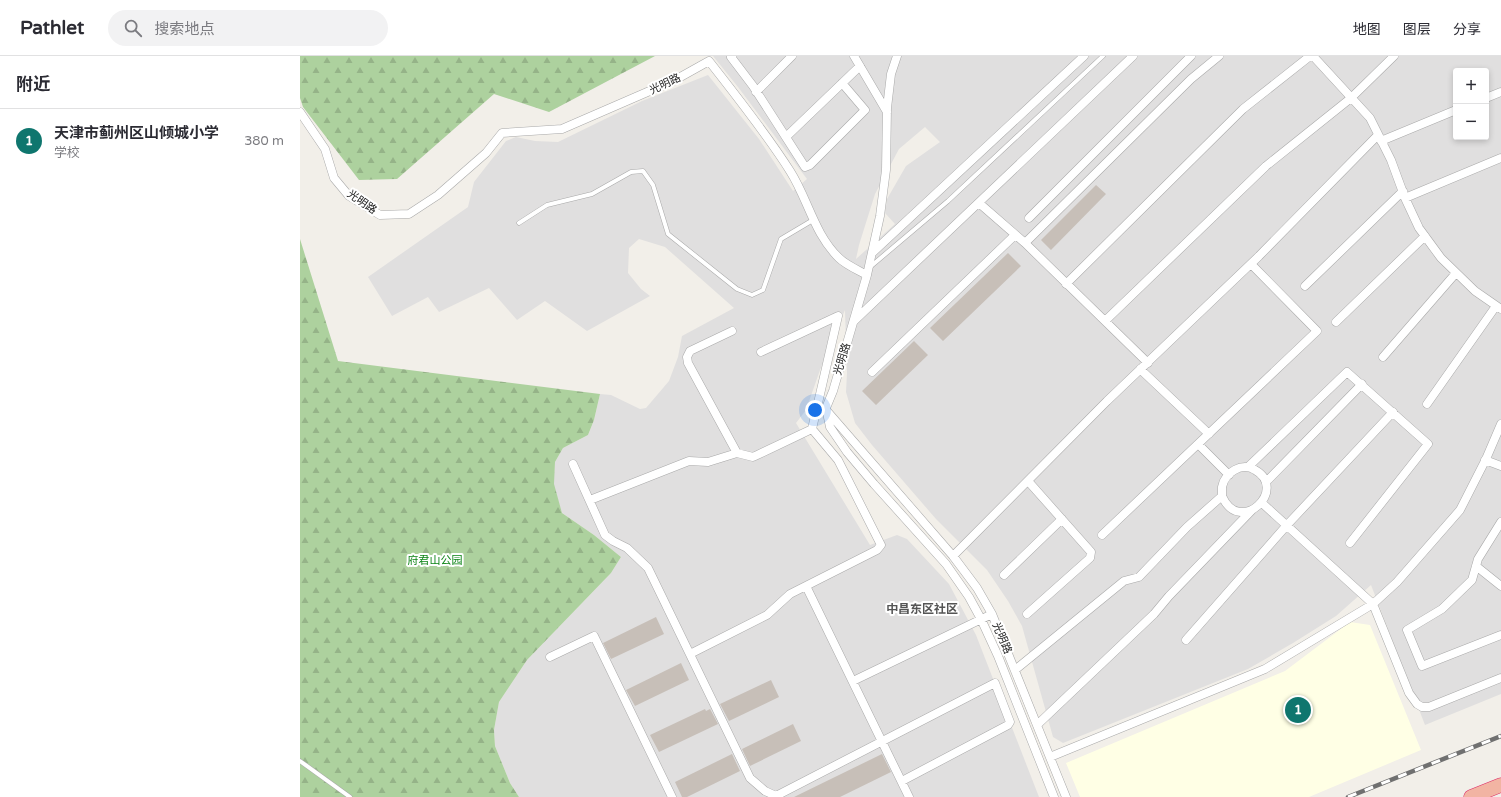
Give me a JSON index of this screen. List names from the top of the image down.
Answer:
{
  "streets": {
    "street": ["光明路"]
  },
  "districts": ["中昌东区社区"],
  "parks": ["府君山公园"],
  "page": {
    "header": "Pathlet",
    "search": "搜索地点",
    "nav": ["地图", "图层", "分享"],
    "heading": "附近",
    "map_buttons": ["+", "−"],
    "list": [
      {
        "mark": "1",
        "name": "天津市蓟州区山倾城小学",
        "note": "学校",
        "value": "380 m"
      }
    ],
    "pins": "1"
  }
}
